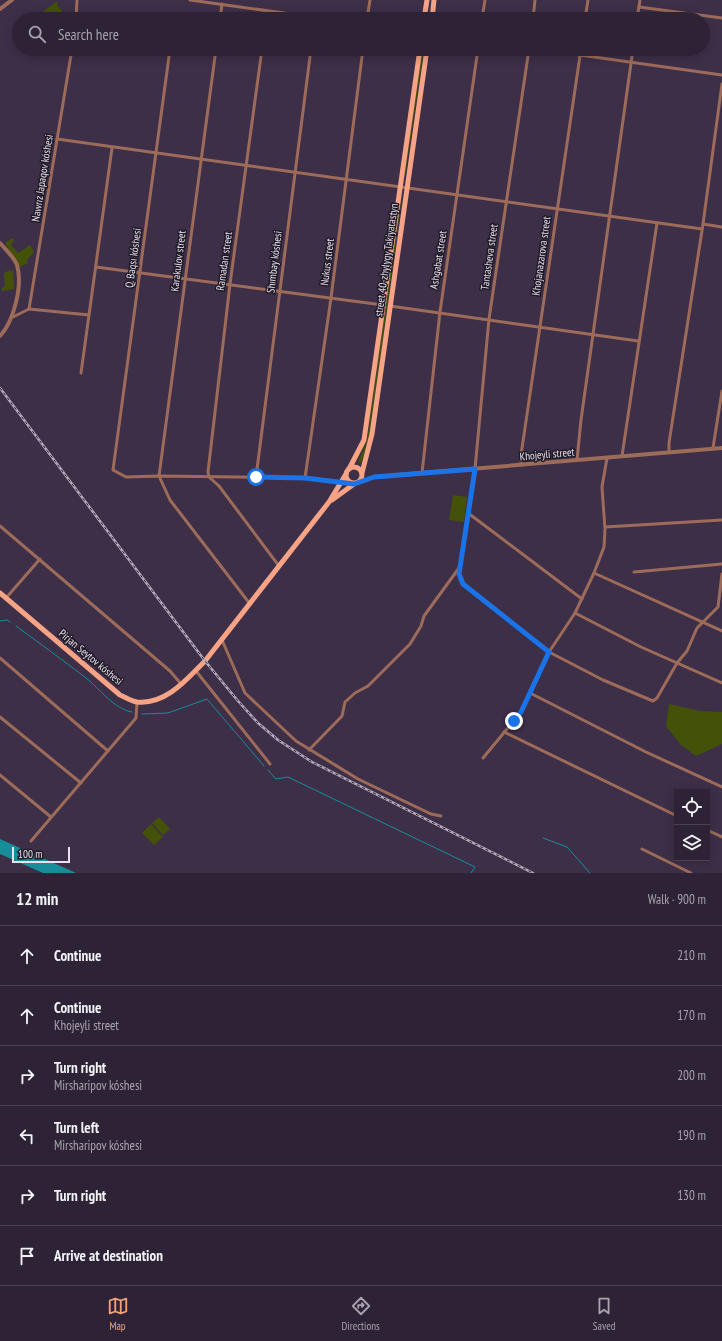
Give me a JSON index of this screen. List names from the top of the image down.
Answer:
{
  "streets": {
    "main road": ["street 40-zhylygy Takiyatastyn", "Pirjan Seytov kóshesi"],
    "street": [
      "Nawrız Japaqov kóshesi",
      "Khojanazarova street",
      "Tantasheva street",
      "Q. Baqsı kóshesi",
      "Ashgabat street",
      "Karakulov street",
      "Ramadan street",
      "Shımbay kóshesi",
      "Nukus street",
      "Khojeyli street"
    ]
  },
  "crossings": [
    ["Khojanazarova street", "Khojeyli street"],
    ["Tantasheva street", "Khojeyli street"],
    ["Q. Baqsı kóshesi", "Karakulov street"],
    ["Ashgabat street", "Khojeyli street"]
  ],
  "scale_bar": "100 m",
  "page": {
    "search": "Search here",
    "scale": "100 m",
    "heading": ["12 min", "Walk · 900 m"],
    "list": [
      ["Continue", "210 m"],
      ["Continue", "Khojeyli street", "170 m"],
      ["Turn right", "Mirsharipov kóshesi", "200 m"],
      ["Turn left", "Mirsharipov kóshesi", "190 m"],
      ["Turn right", "130 m"],
      "Arrive at destination"
    ],
    "nav": ["Map", "Directions", "Saved"]
  }
}
